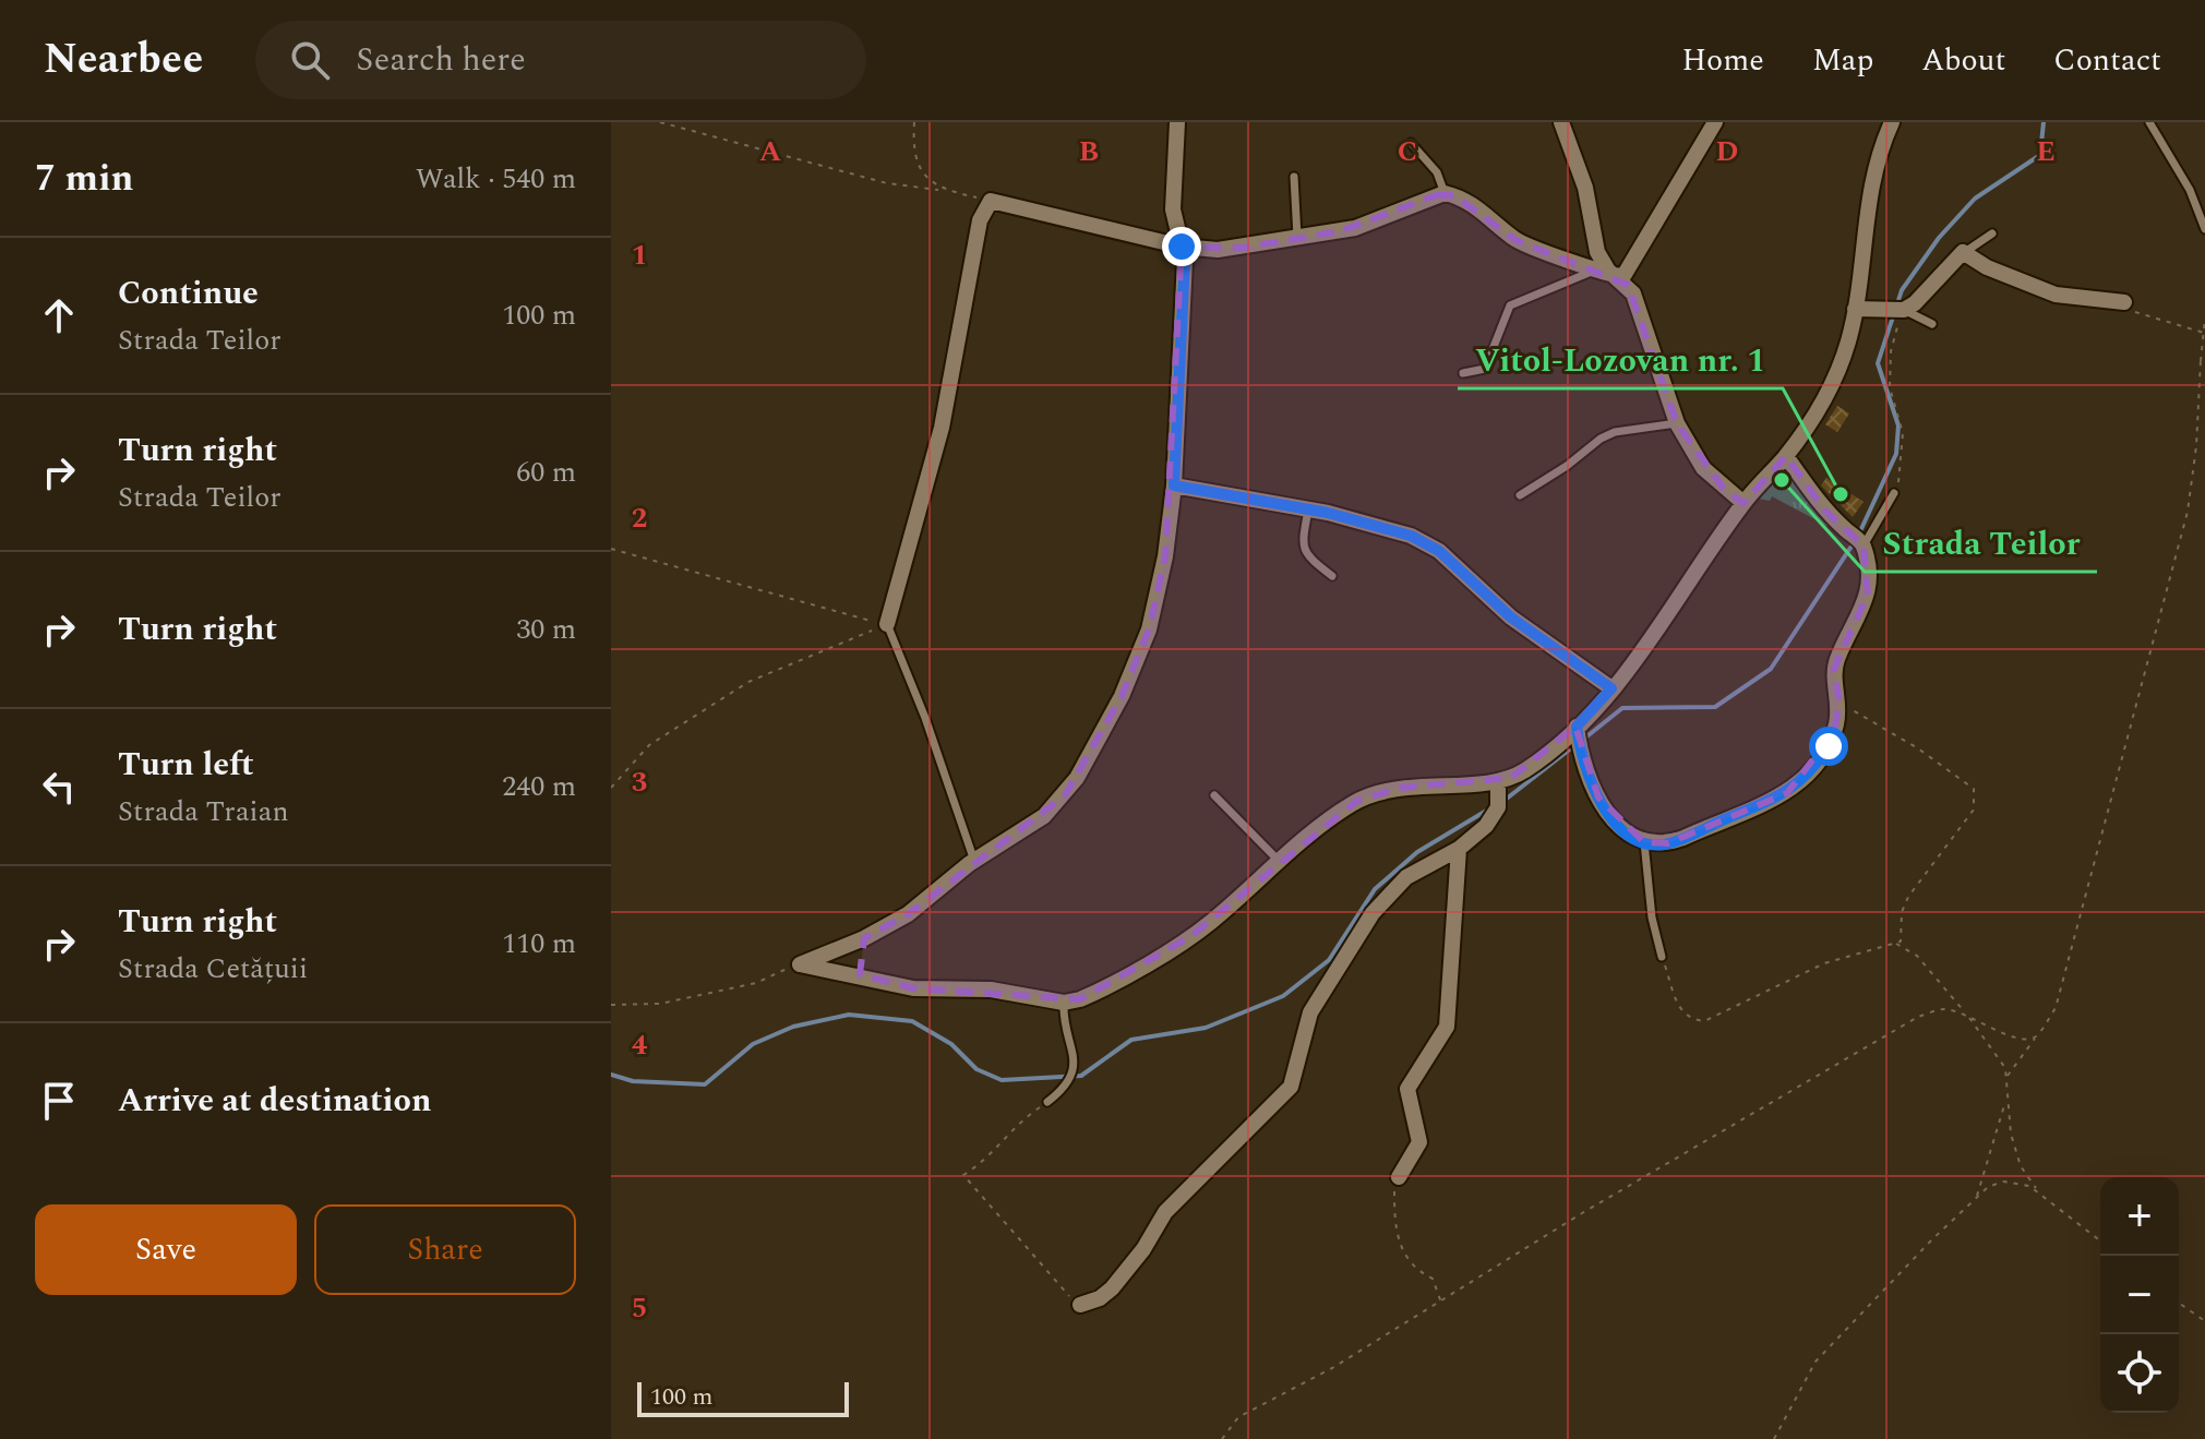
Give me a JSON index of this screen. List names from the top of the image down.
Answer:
{
  "places": ["Strada Teilor", "Vitol-Lozovan nr. 1"],
  "scale_bar": "100 m",
  "page": {
    "header": "Nearbee",
    "search": "Search here",
    "nav": [
      "Home",
      "Map",
      "About",
      "Contact"
    ],
    "heading": ["7 min", "Walk · 540 m"],
    "list": [
      ["Continue", "Strada Teilor", "100 m"],
      ["Turn right", "Strada Teilor", "60 m"],
      ["Turn right", "30 m"],
      ["Turn left", "Strada Traian", "240 m"],
      ["Turn right", "Strada Cetățuii", "110 m"],
      "Arrive at destination"
    ],
    "map_buttons": ["+", "−"],
    "buttons": ["Save", "Share"],
    "scale": "100 m"
  },
  "grid": {
    "columns": [
      "A",
      "B",
      "C",
      "D",
      "E"
    ],
    "rows": [
      "1",
      "2",
      "3",
      "4",
      "5"
    ]
  }
}
